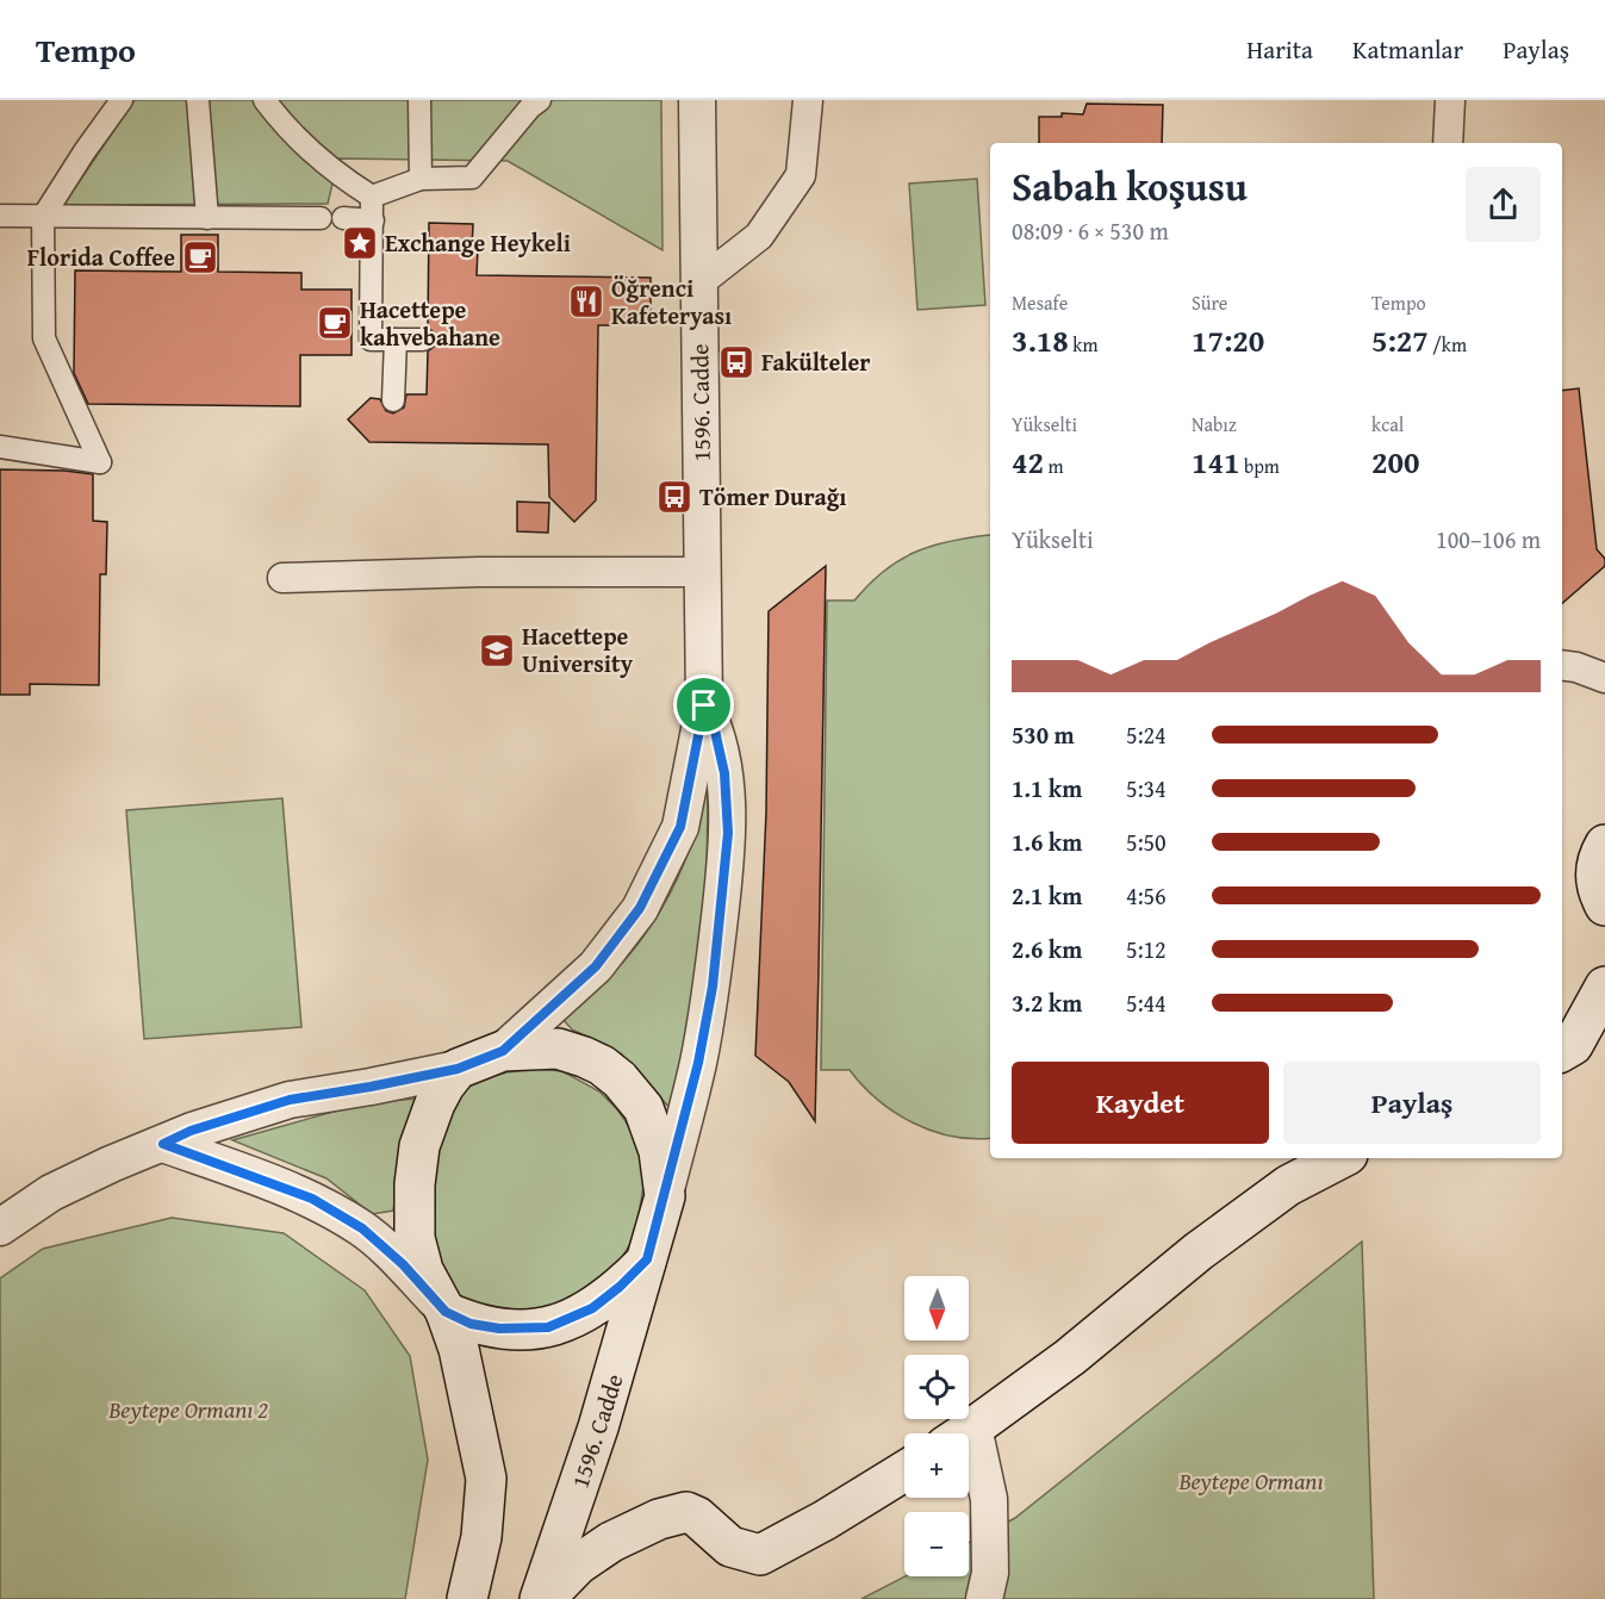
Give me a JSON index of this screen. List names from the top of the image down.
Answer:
{
  "streets": {
    "main road": ["1596. Cadde"]
  },
  "parks": ["Beytepe Ormanı 2", "Beytepe Ormanı"],
  "places": {
    "place": ["Exchange Heykeli"],
    "cafe": ["Florida Coffee", "Hacettepe kahvebahane"],
    "restaurant": ["Öğrenci Kafeteryası"],
    "bus stop": ["Fakülteler", "Tömer Durağı"],
    "school or university": ["Hacettepe University"]
  },
  "north": "bottom",
  "page": {
    "header": "Tempo",
    "nav": ["Harita", "Katmanlar", "Paylaş"],
    "heading": ["Sabah koşusu", "08:09 · 6 × 530 m"],
    "stats": [
      ["Mesafe", "3.18 km"],
      ["Süre", "17:20"],
      ["Tempo", "5:27 /km"],
      ["Yükselti", "42 m"],
      ["Nabız", "141 bpm"],
      ["kcal", "200"]
    ],
    "chart": ["Yükselti", "100–106 m"],
    "list": [
      {
        "name": "530 m",
        "note": "5:24"
      },
      {
        "name": "1.1 km",
        "note": "5:34"
      },
      {
        "name": "1.6 km",
        "note": "5:50"
      },
      {
        "name": "2.1 km",
        "note": "4:56"
      },
      {
        "name": "2.6 km",
        "note": "5:12"
      },
      {
        "name": "3.2 km",
        "note": "5:44"
      }
    ],
    "buttons": ["Kaydet", "Paylaş"],
    "map_buttons": ["+", "−"]
  }
}
